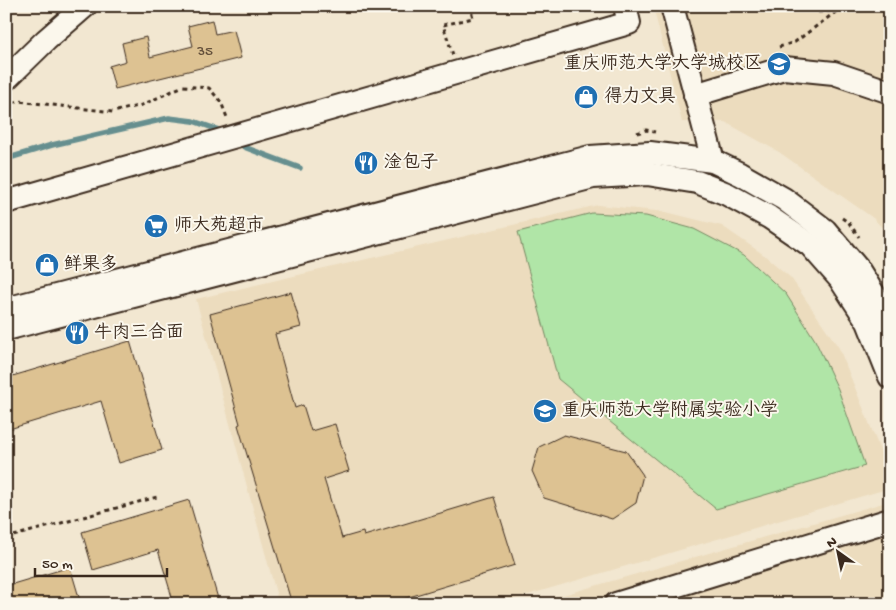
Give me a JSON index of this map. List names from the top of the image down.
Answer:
{
  "places": {
    "school or university": ["重庆师范大学大学城校区", "重庆师范大学附属实验小学"],
    "shop": ["得力文具", "鲜果多"],
    "restaurant": ["淦包子", "牛肉三合面"],
    "supermarket": ["师大苑超市"]
  },
  "house_numbers": ["35"],
  "scale_bar": "50 m",
  "north": "top left"
}
